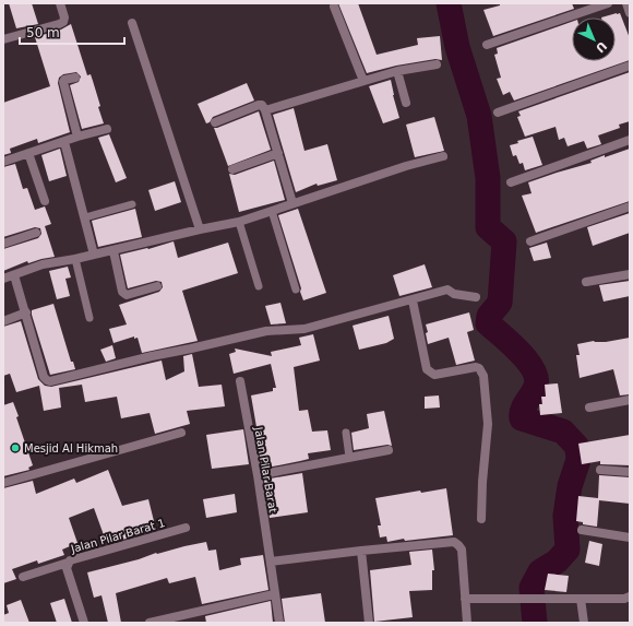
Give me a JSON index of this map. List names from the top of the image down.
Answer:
{
  "streets": {
    "street": ["Jalan Pilar Barat", "Jalan Pilar Barat 1"]
  },
  "places": ["Mesjid Al Hikmah"],
  "scale_bar": "50 m",
  "north": "bottom right"
}
